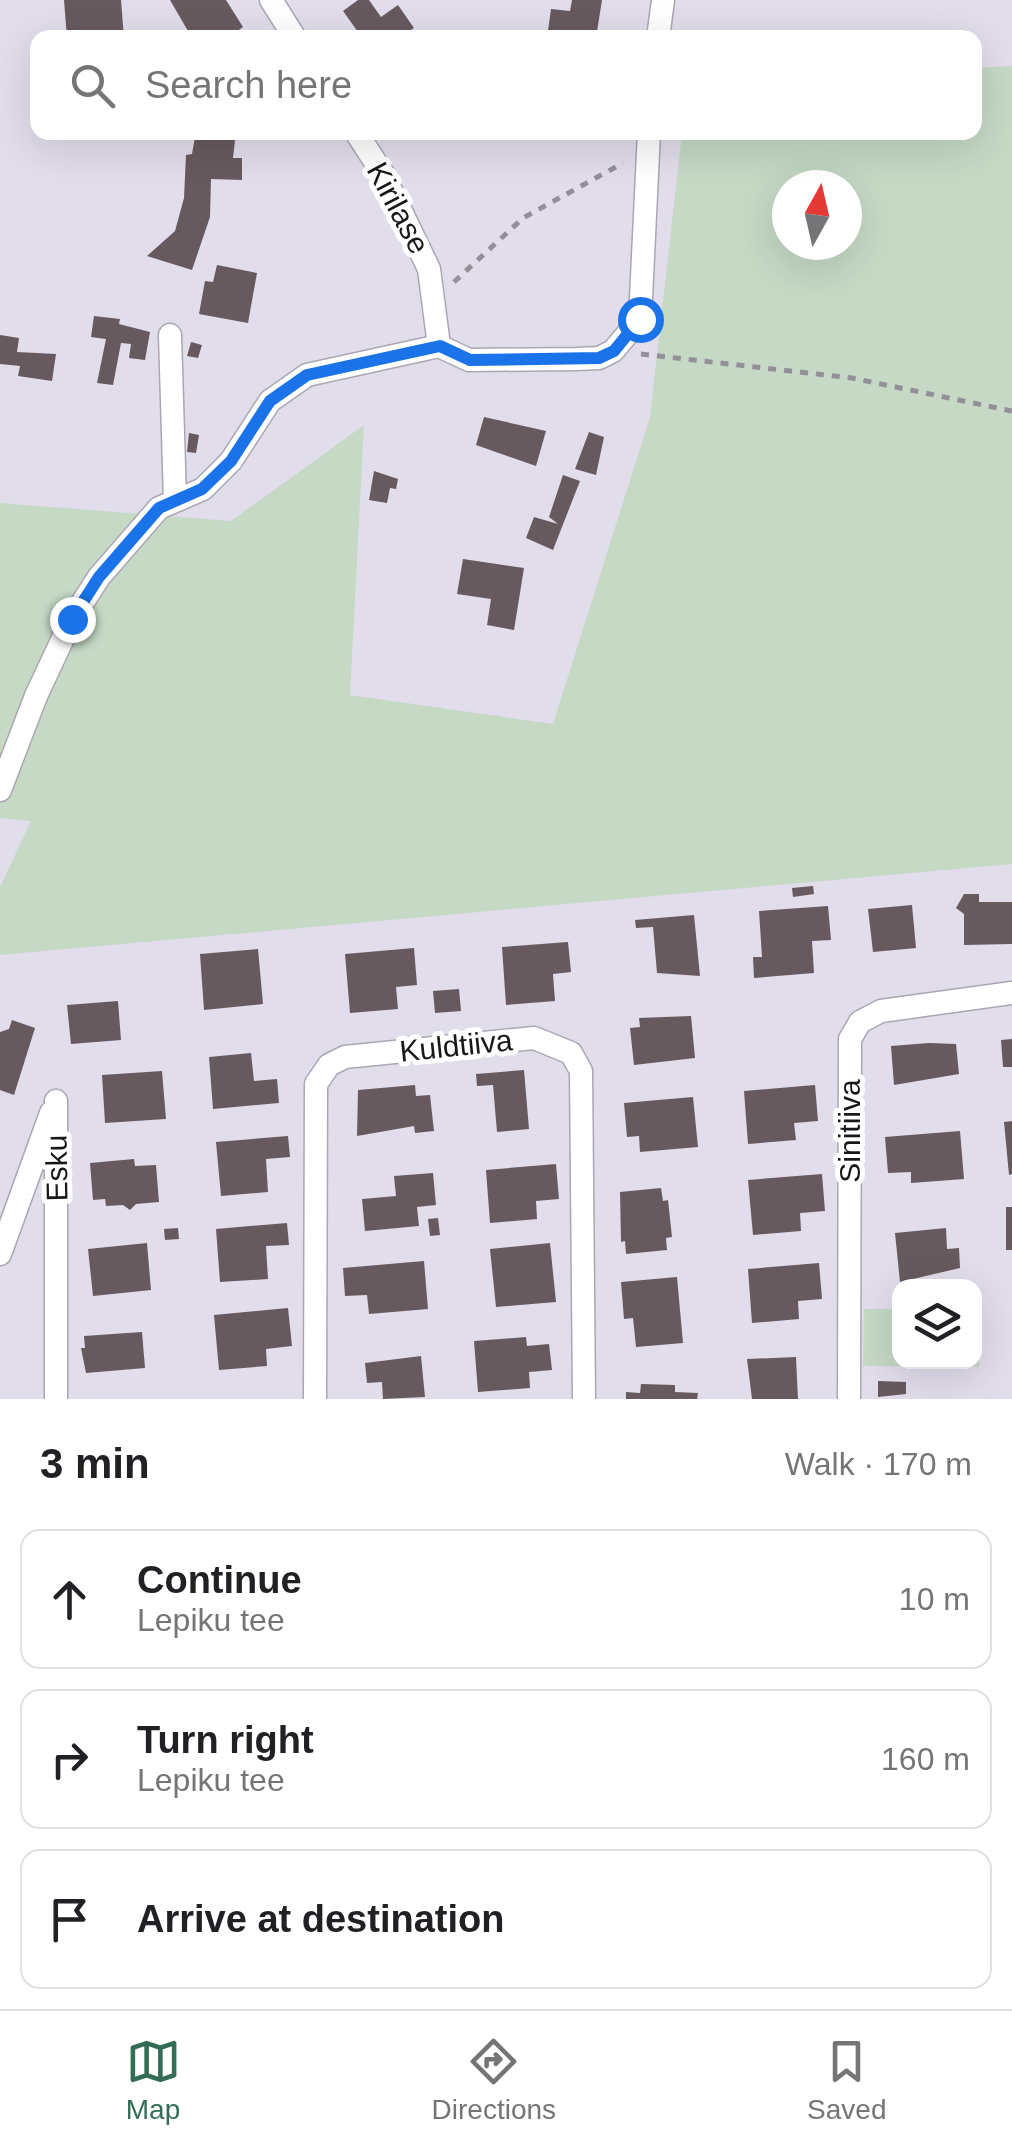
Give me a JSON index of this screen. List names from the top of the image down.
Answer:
{
  "streets": {
    "street": [
      "Kirilase",
      "Kuldtiiva",
      "Sinitiiva",
      "Esku"
    ]
  },
  "north": "top",
  "page": {
    "search": "Search here",
    "heading": ["3 min", "Walk · 170 m"],
    "list": [
      ["Continue", "Lepiku tee", "10 m"],
      ["Turn right", "Lepiku tee", "160 m"],
      "Arrive at destination"
    ],
    "nav": ["Map", "Directions", "Saved"]
  }
}
